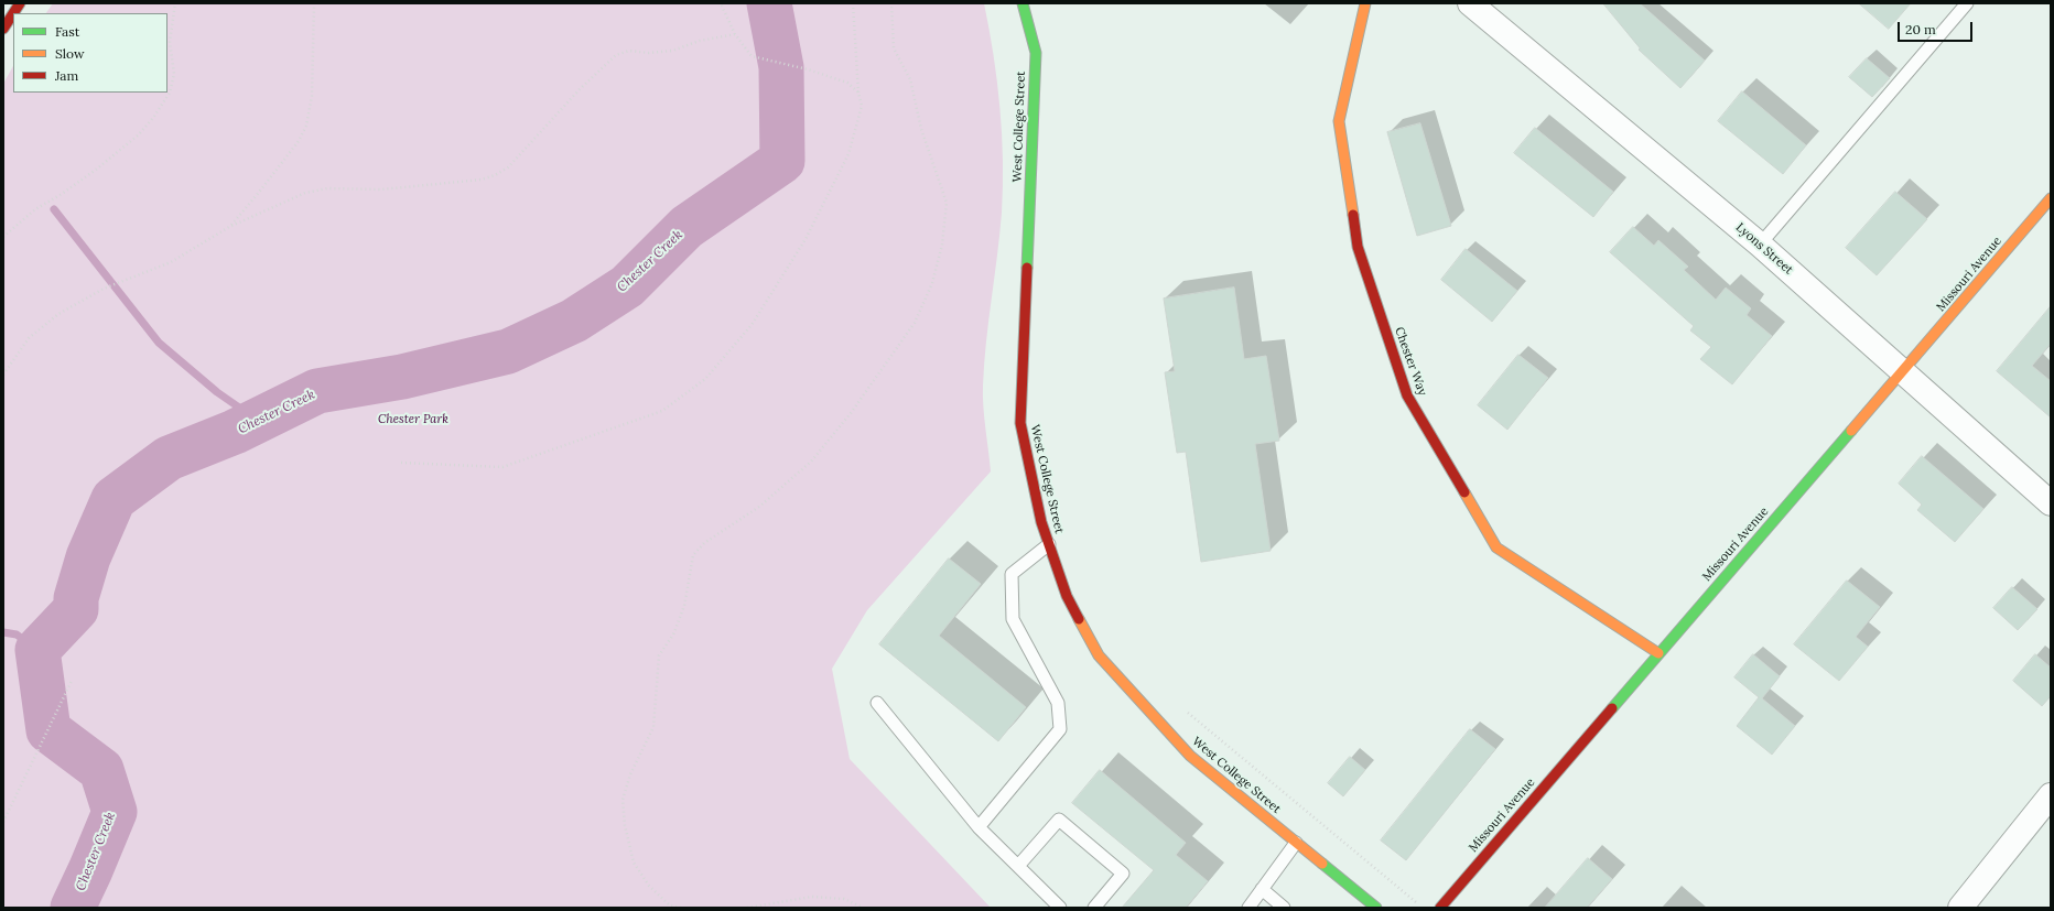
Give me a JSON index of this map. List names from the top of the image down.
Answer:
{
  "streets": {
    "street": [
      "West College Street",
      "Lyons Street",
      "Missouri Avenue",
      "Chester Way"
    ]
  },
  "crossings": [
    ["Lyons Street", "Missouri Avenue"],
    ["Missouri Avenue", "Chester Way"]
  ],
  "water": ["Chester Creek"],
  "parks": ["Chester Park"],
  "legend": ["Fast", "Slow", "Jam"],
  "scale_bar": "20 m"
}
